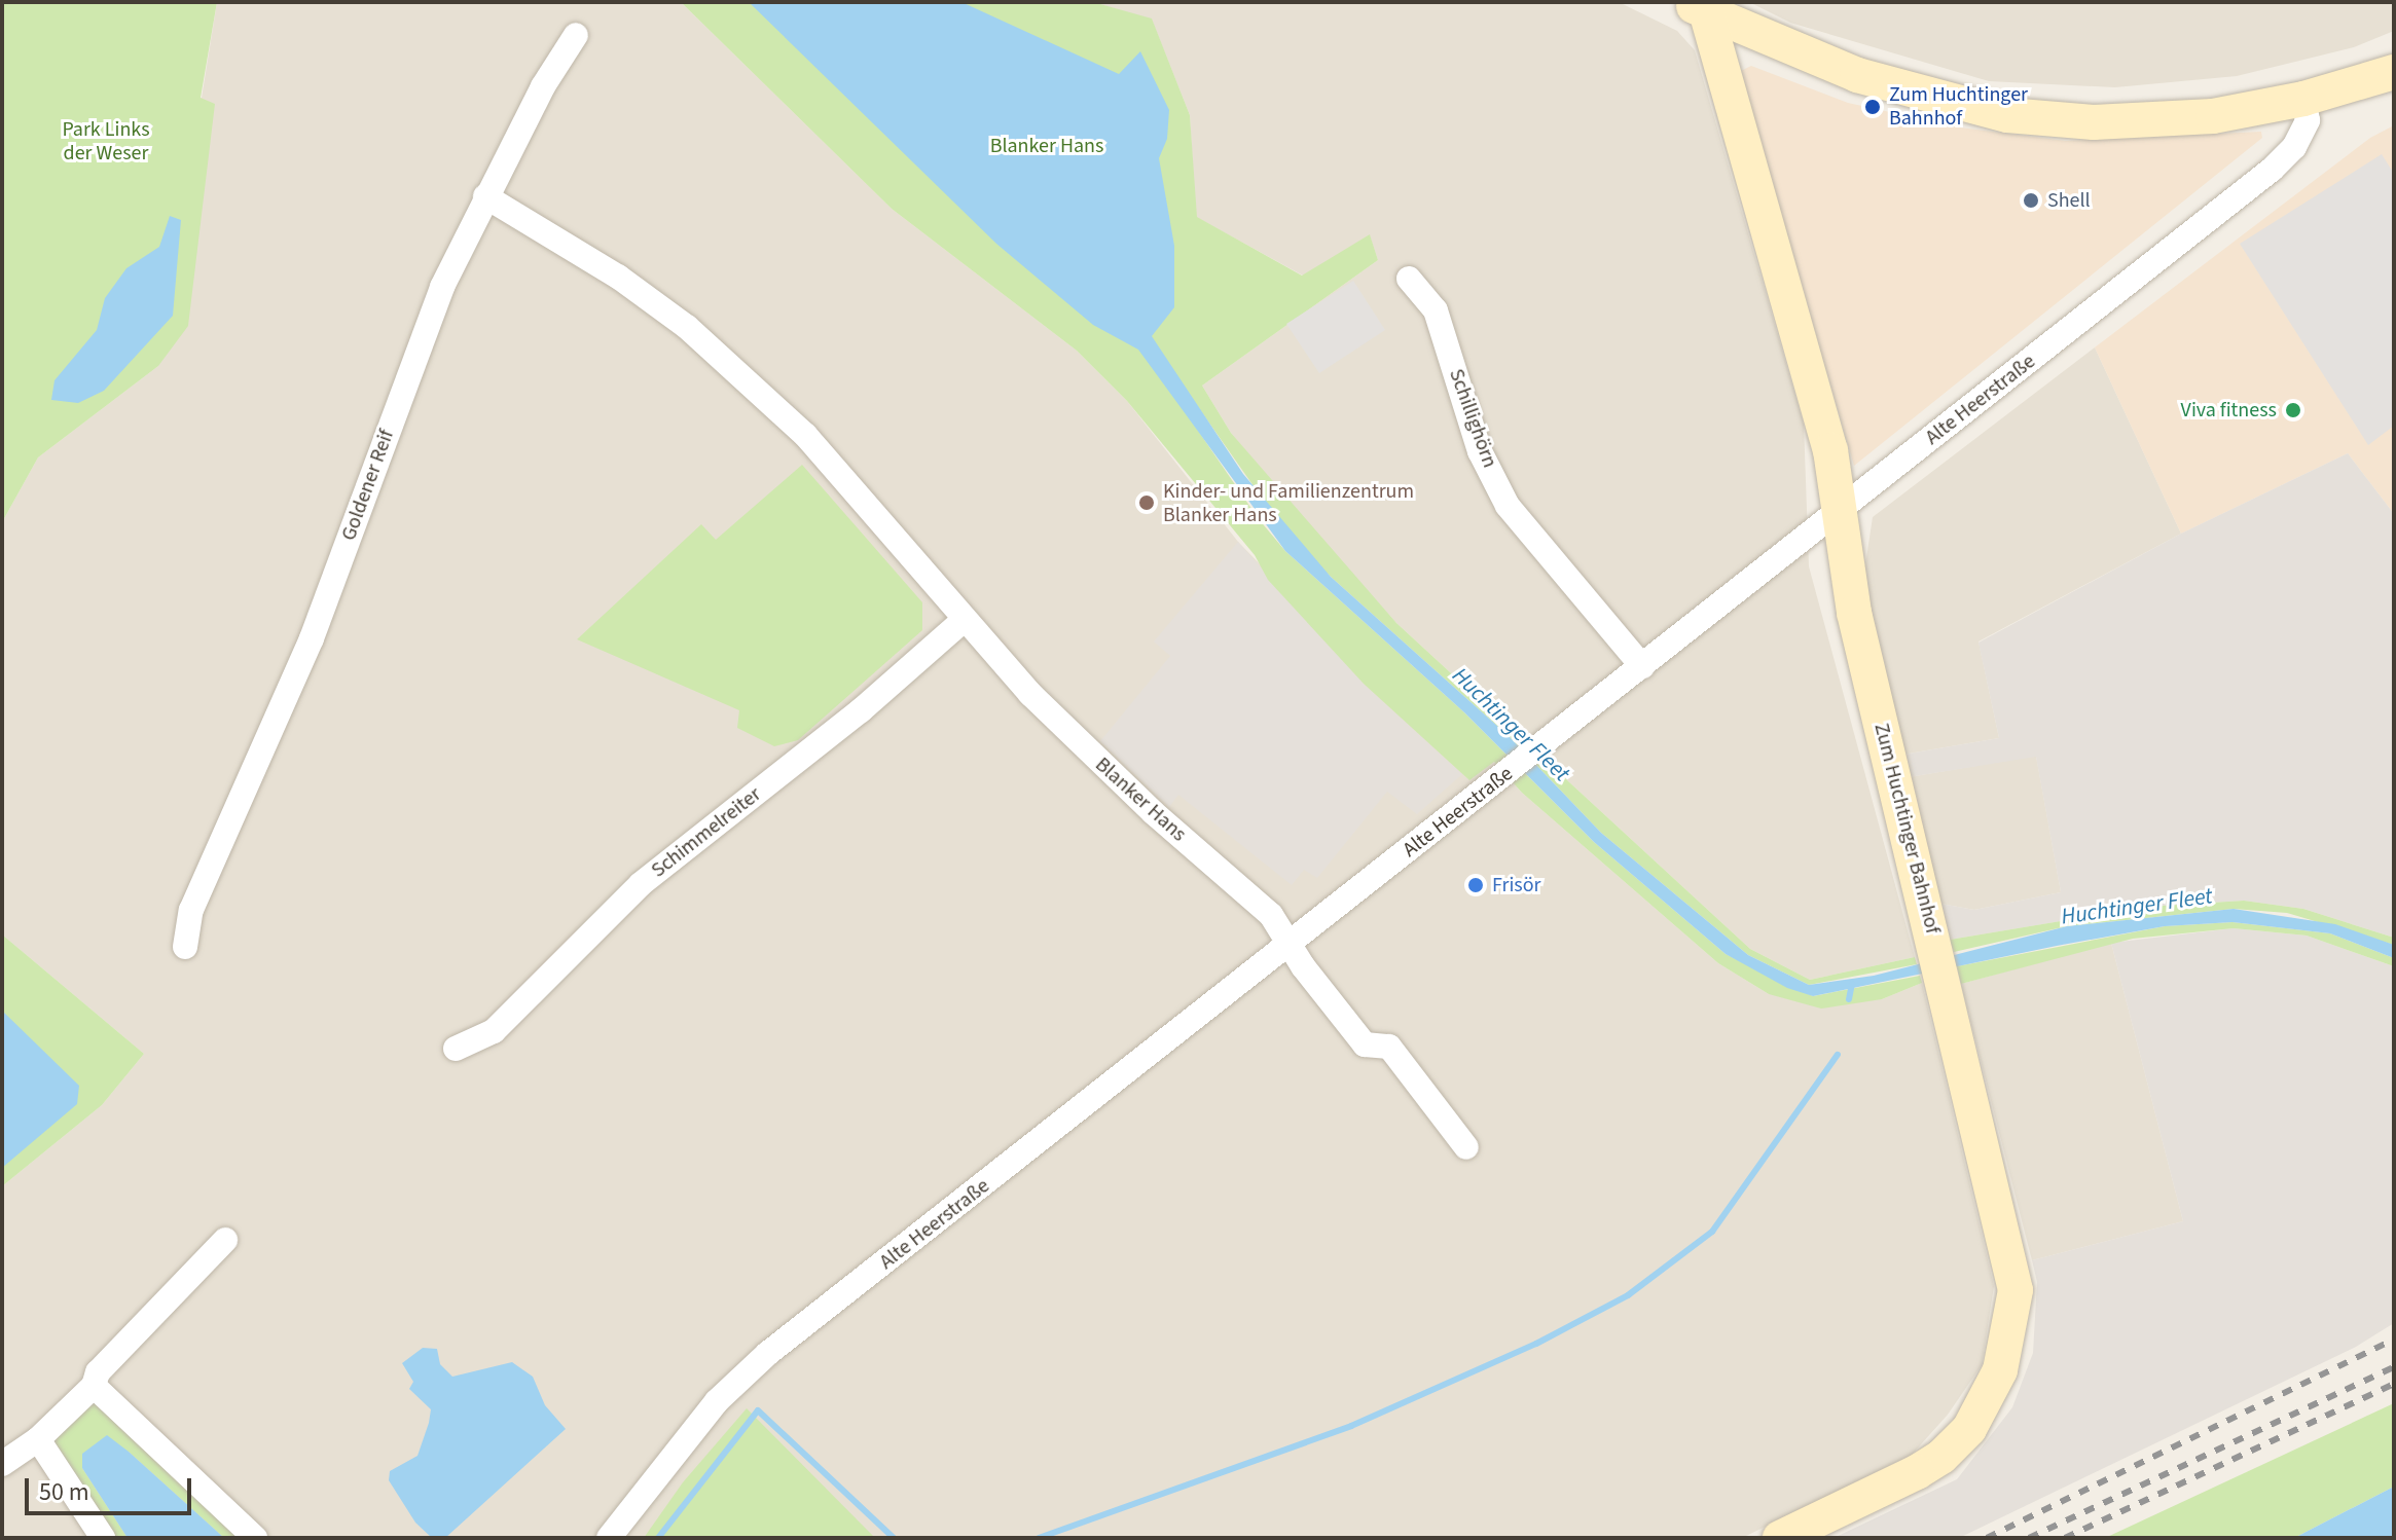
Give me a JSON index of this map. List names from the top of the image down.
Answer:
{
  "streets": {
    "street": [
      "Alte Heerstraße",
      "Schillighörn",
      "Goldener Reif",
      "Blanker Hans",
      "Zum Huchtinger Bahnhof",
      "Schimmelreiter"
    ]
  },
  "crossings": [
    ["Alte Heerstraße", "Schillighörn"],
    ["Alte Heerstraße", "Blanker Hans"],
    ["Alte Heerstraße", "Zum Huchtinger Bahnhof"],
    ["Goldener Reif", "Blanker Hans"],
    ["Blanker Hans", "Schimmelreiter"]
  ],
  "water": ["Huchtinger Fleet"],
  "parks": ["Park Links der Weser", "Blanker Hans"],
  "places": [
    "Zum Huchtinger Bahnhof",
    "Shell",
    "Viva fitness",
    "Kinder- und Familienzentrum Blanker Hans",
    "Frisör"
  ],
  "scale_bar": "50 m"
}
